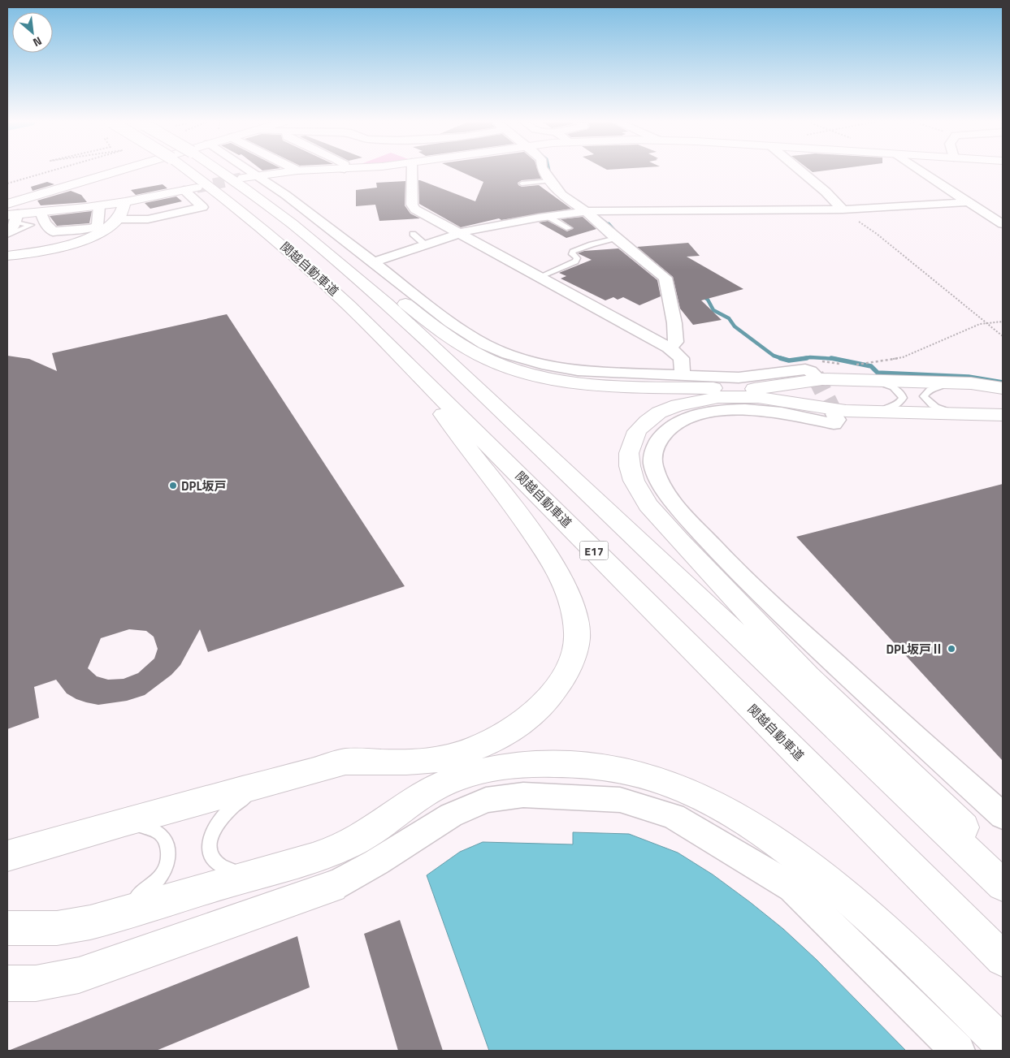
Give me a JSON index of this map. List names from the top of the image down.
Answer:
{
  "streets": {
    "main road": ["関越自動車道", "E17"]
  },
  "places": ["DPL坂戸", "DPL坂戸Ⅱ"],
  "north": "bottom right"
}
